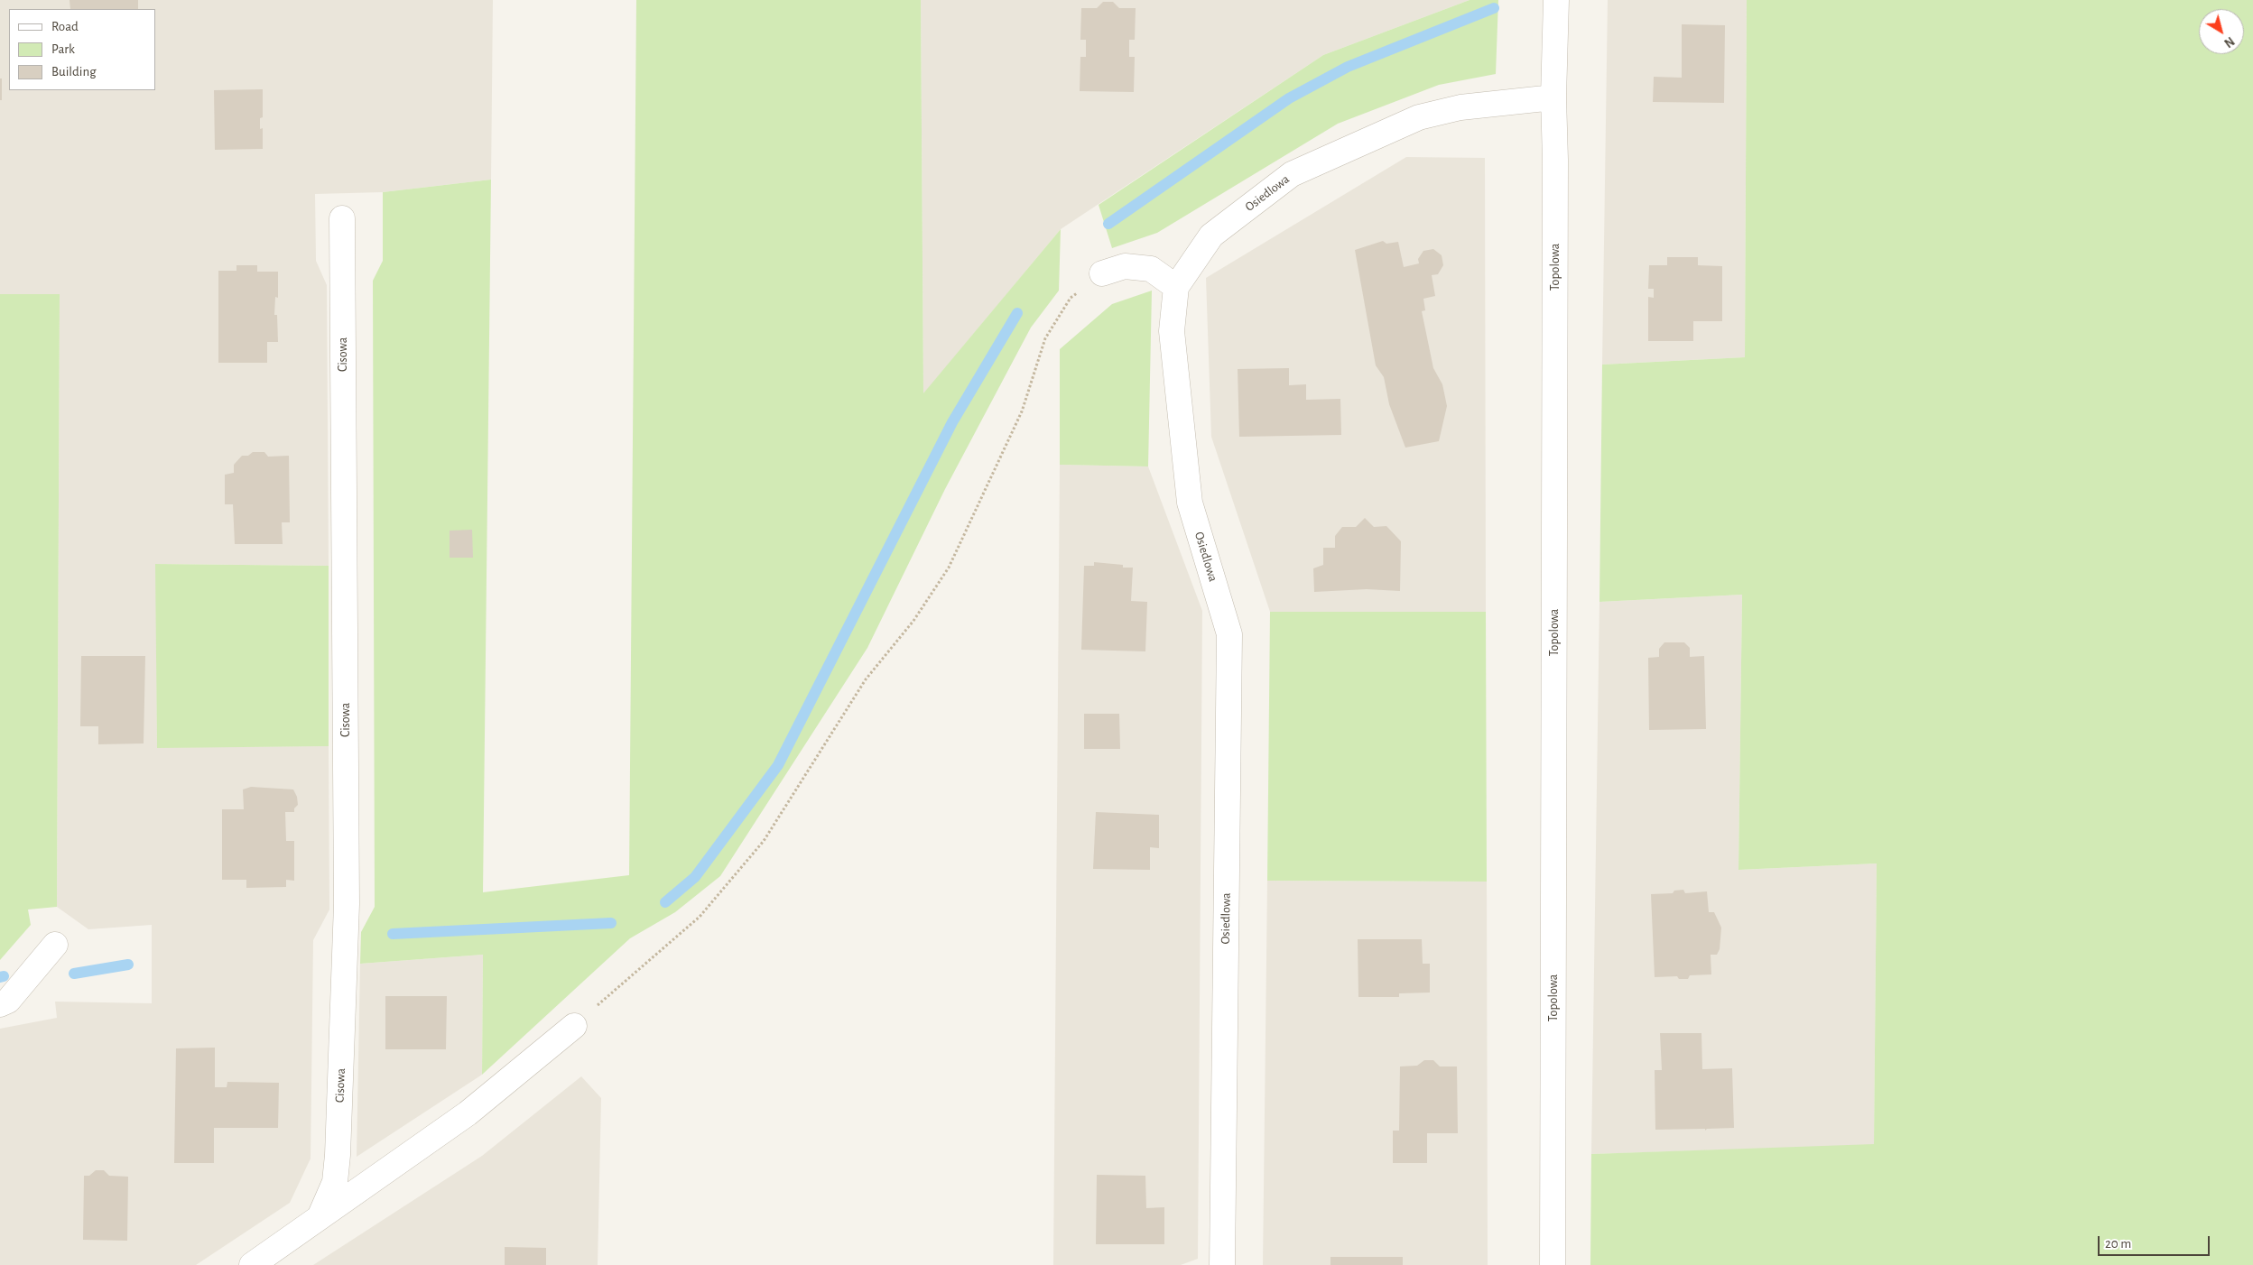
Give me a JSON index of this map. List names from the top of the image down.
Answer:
{
  "streets": {
    "street": ["Osiedlowa", "Topolowa", "Cisowa"]
  },
  "crossings": [
    ["Osiedlowa", "Topolowa"]
  ],
  "legend": ["Road", "Park", "Building"],
  "scale_bar": "20 m",
  "north": "bottom right"
}
